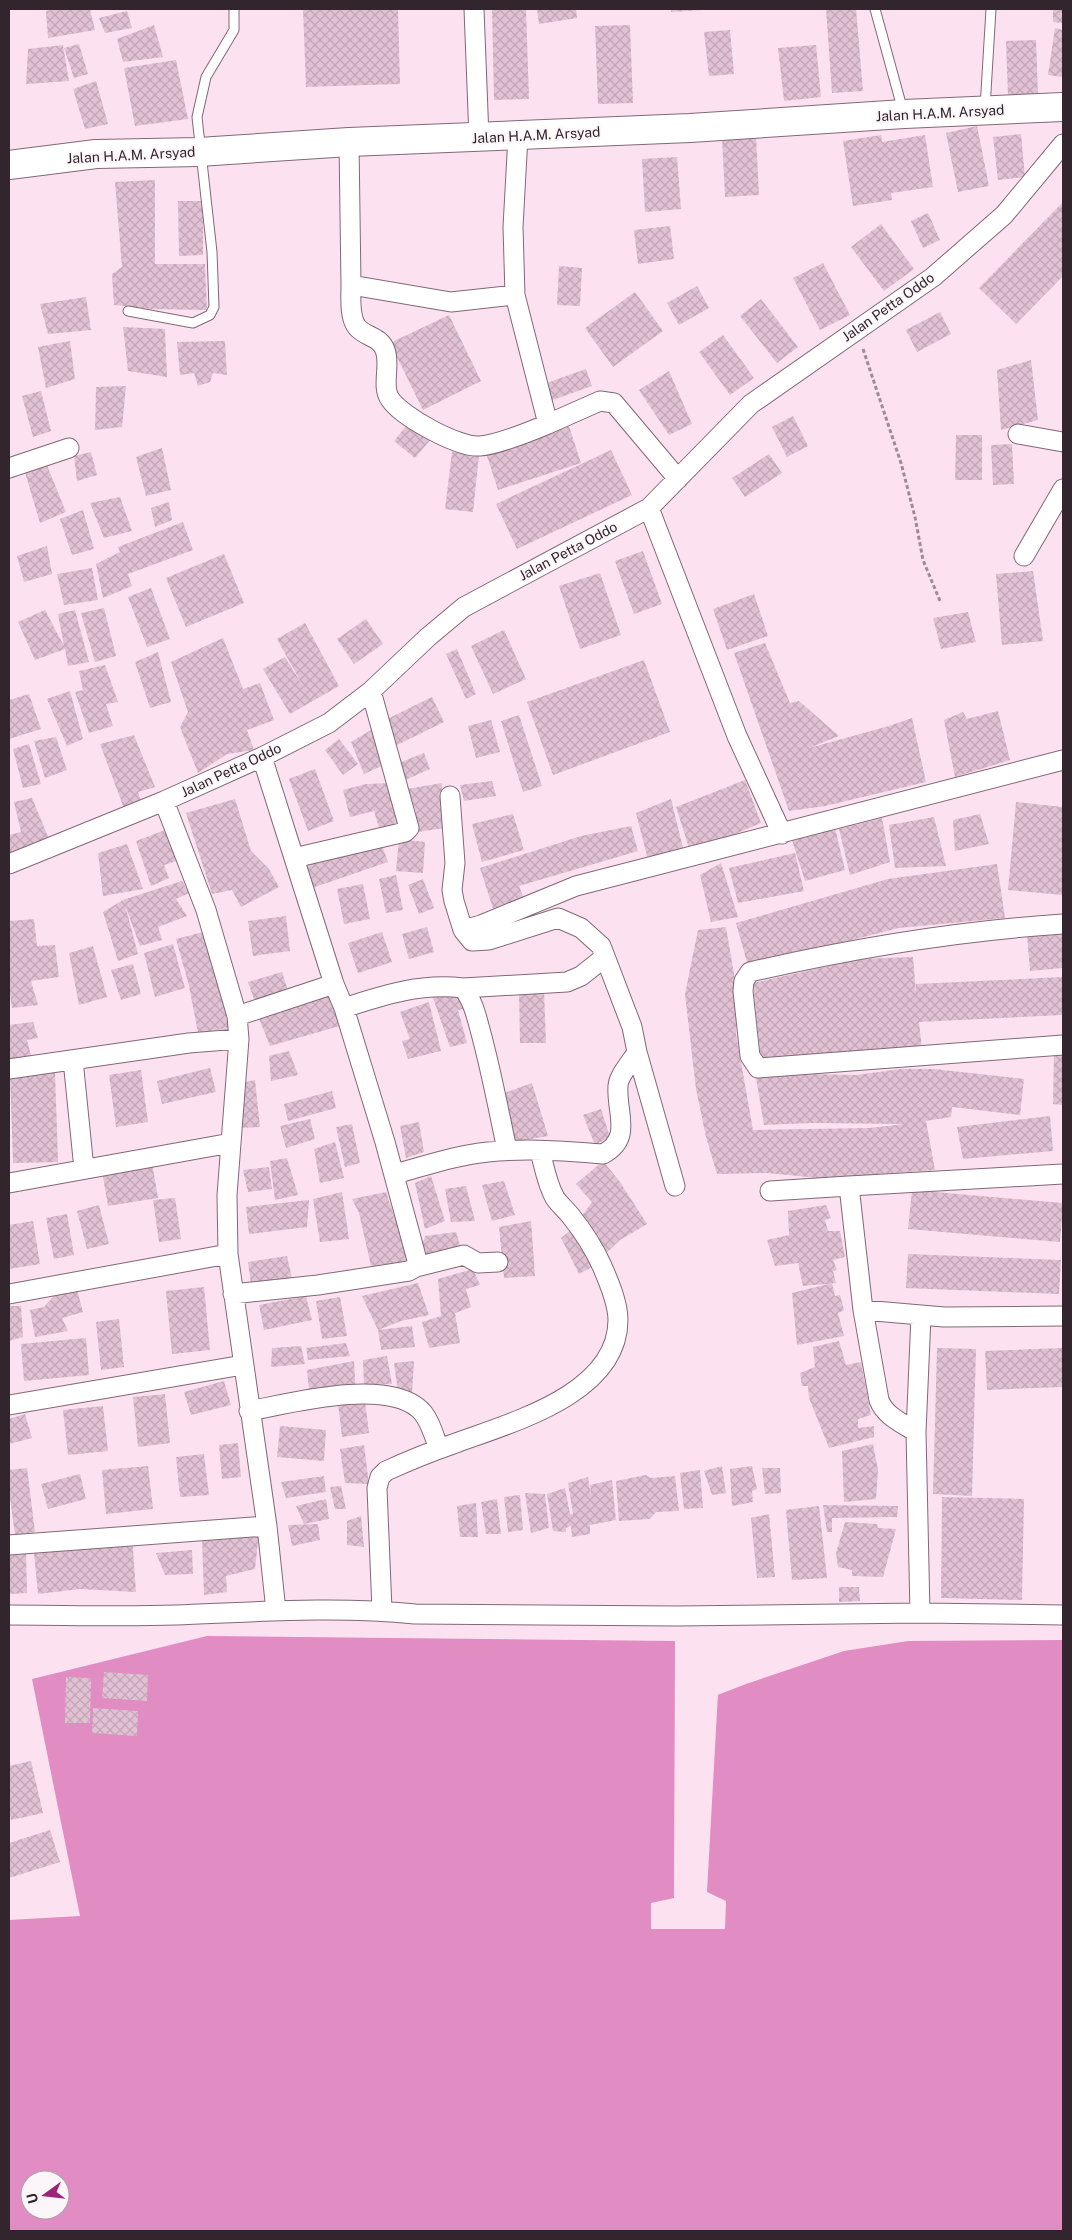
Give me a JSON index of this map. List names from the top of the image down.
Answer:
{
  "streets": {
    "highway": ["Jalan H.A.M. Arsyad"],
    "street": ["Jalan Petta Oddo"]
  },
  "north": "left"
}
